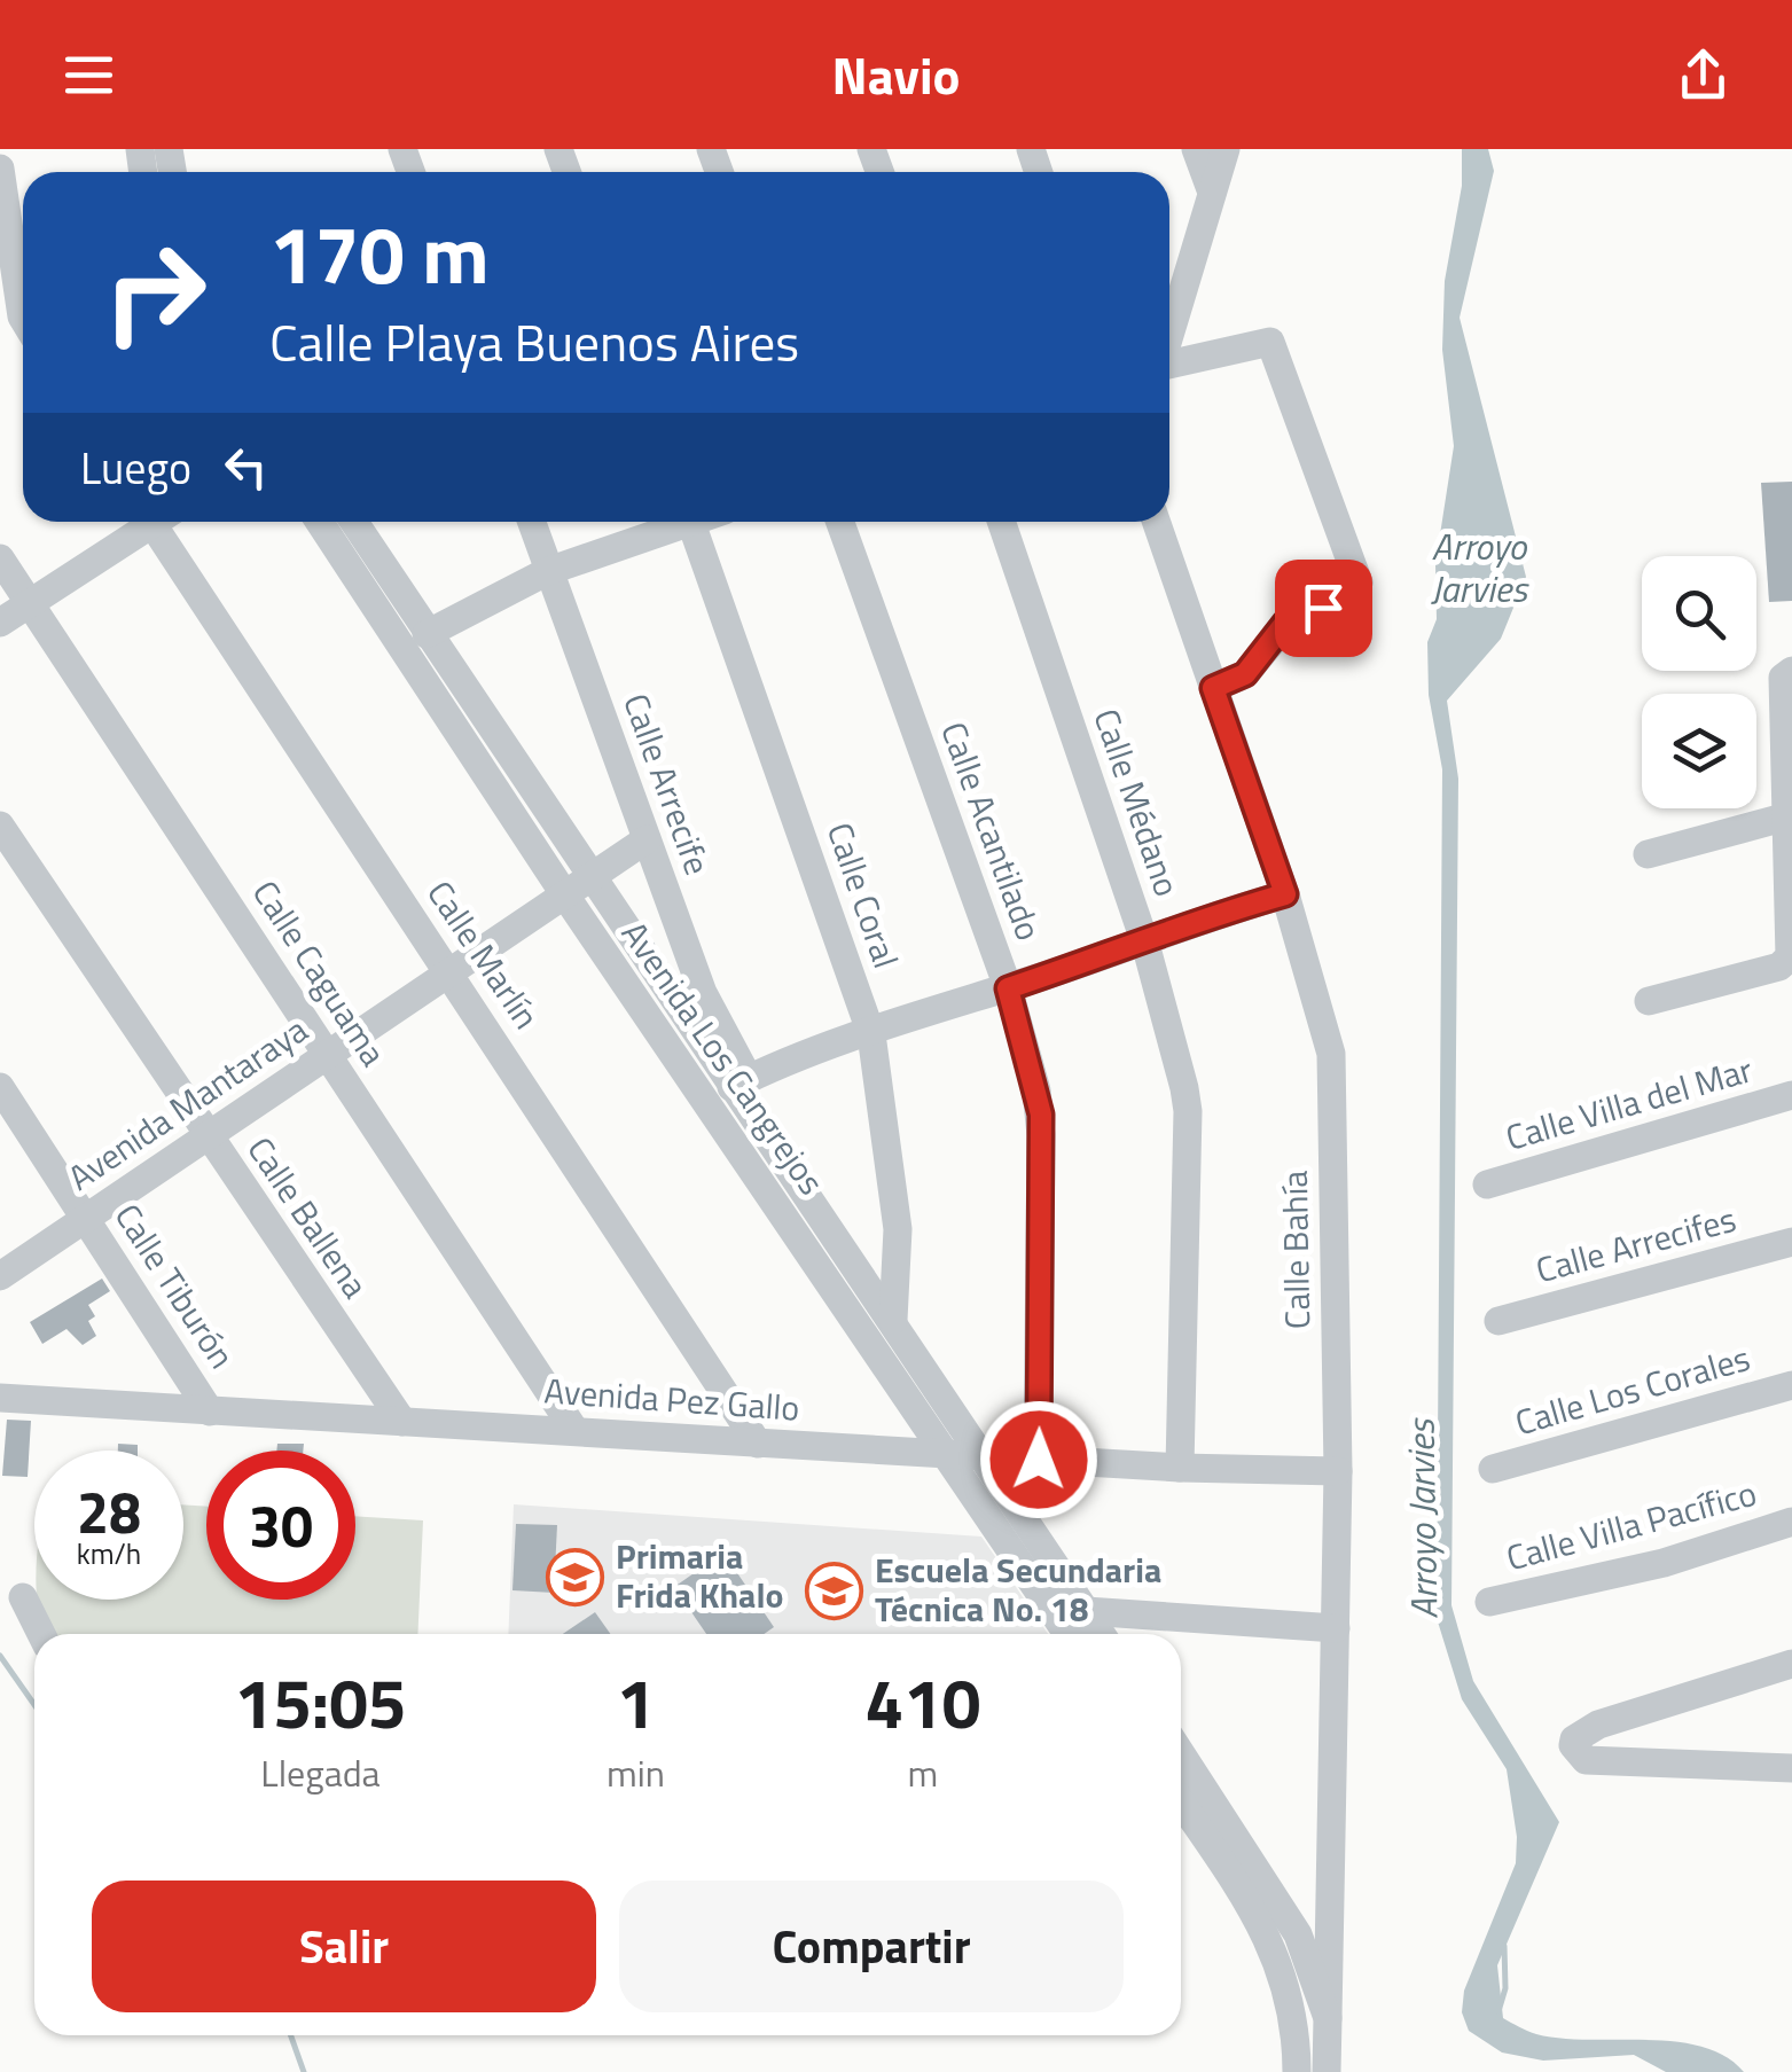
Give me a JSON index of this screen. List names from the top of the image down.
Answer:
{
  "streets": {
    "street": [
      "Calle Arrecife",
      "Calle Médano",
      "Calle Acantilado",
      "Calle Coral",
      "Calle Marlín",
      "Calle Caguama",
      "Avenida Los Cangrejos",
      "Avenida Mantaraya",
      "Calle Villa del Mar",
      "Calle Ballena",
      "Calle Arrecifes",
      "Calle Bahía",
      "Calle Tiburón",
      "Calle Los Corales",
      "Avenida Pez Gallo",
      "Calle Villa Pacífico"
    ]
  },
  "crossings": [
    ["Calle Arrecife", "Avenida Los Cangrejos"],
    ["Calle Arrecife", "Avenida Mantaraya"],
    ["Calle Médano", "Avenida Pez Gallo"],
    ["Calle Acantilado", "Avenida Pez Gallo"],
    ["Calle Coral", "Avenida Los Cangrejos"],
    ["Calle Marlín", "Avenida Mantaraya"],
    ["Calle Marlín", "Avenida Pez Gallo"],
    ["Calle Caguama", "Avenida Mantaraya"],
    ["Calle Caguama", "Avenida Pez Gallo"],
    ["Avenida Los Cangrejos", "Avenida Mantaraya"],
    ["Avenida Los Cangrejos", "Avenida Pez Gallo"],
    ["Avenida Mantaraya", "Calle Ballena"],
    ["Avenida Mantaraya", "Calle Tiburón"],
    ["Calle Ballena", "Avenida Pez Gallo"],
    ["Calle Bahía", "Avenida Pez Gallo"],
    ["Calle Tiburón", "Avenida Pez Gallo"]
  ],
  "water": ["Arroyo Jarvies"],
  "places": {
    "school or university": ["Primaria Frida Khalo", "Escuela Secundaria Técnica No. 18"]
  },
  "page": {
    "header": "Navio",
    "turn": ["170 m", "Calle Playa Buenos Aires"],
    "then": "Luego",
    "speed": "28 km/h",
    "limit": "30",
    "eta": [
      "15:05",
      "Llegada",
      "1",
      "min",
      "410",
      "m"
    ],
    "buttons": ["Salir", "Compartir"]
  }
}
